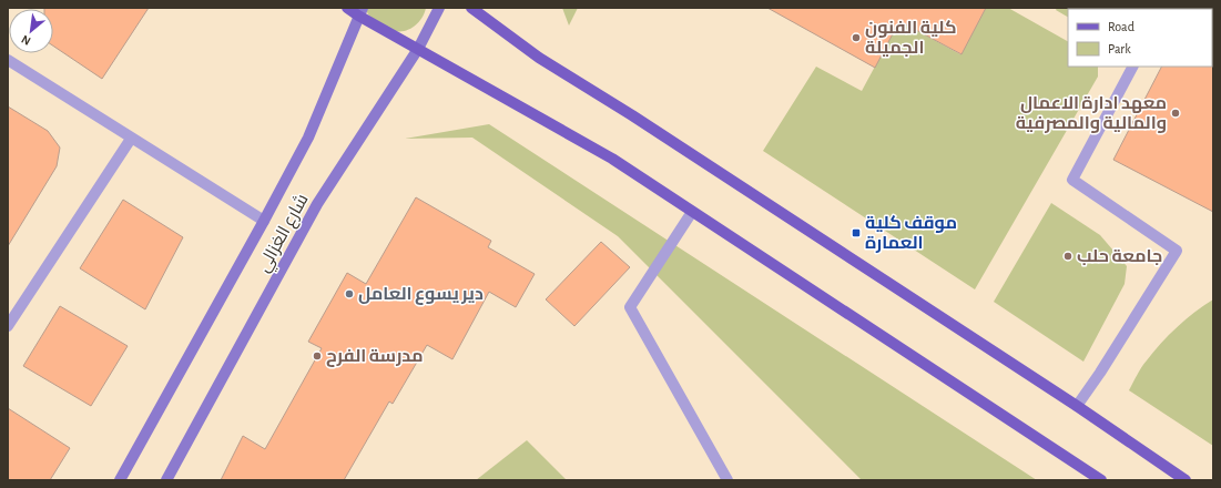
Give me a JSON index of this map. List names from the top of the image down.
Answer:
{
  "streets": {
    "main road": ["شارع الغزالي"]
  },
  "places": {
    "other": [
      "كلية الفنون الجميلة",
      "معهد ادارة الاعمال والمالية والمصرفية",
      "جامعة حلب",
      "دير يسوع العامل",
      "مدرسة الفرح"
    ],
    "transit": ["موقف كلية العمارة"]
  },
  "legend": ["Road", "Park"],
  "north": "bottom left"
}
